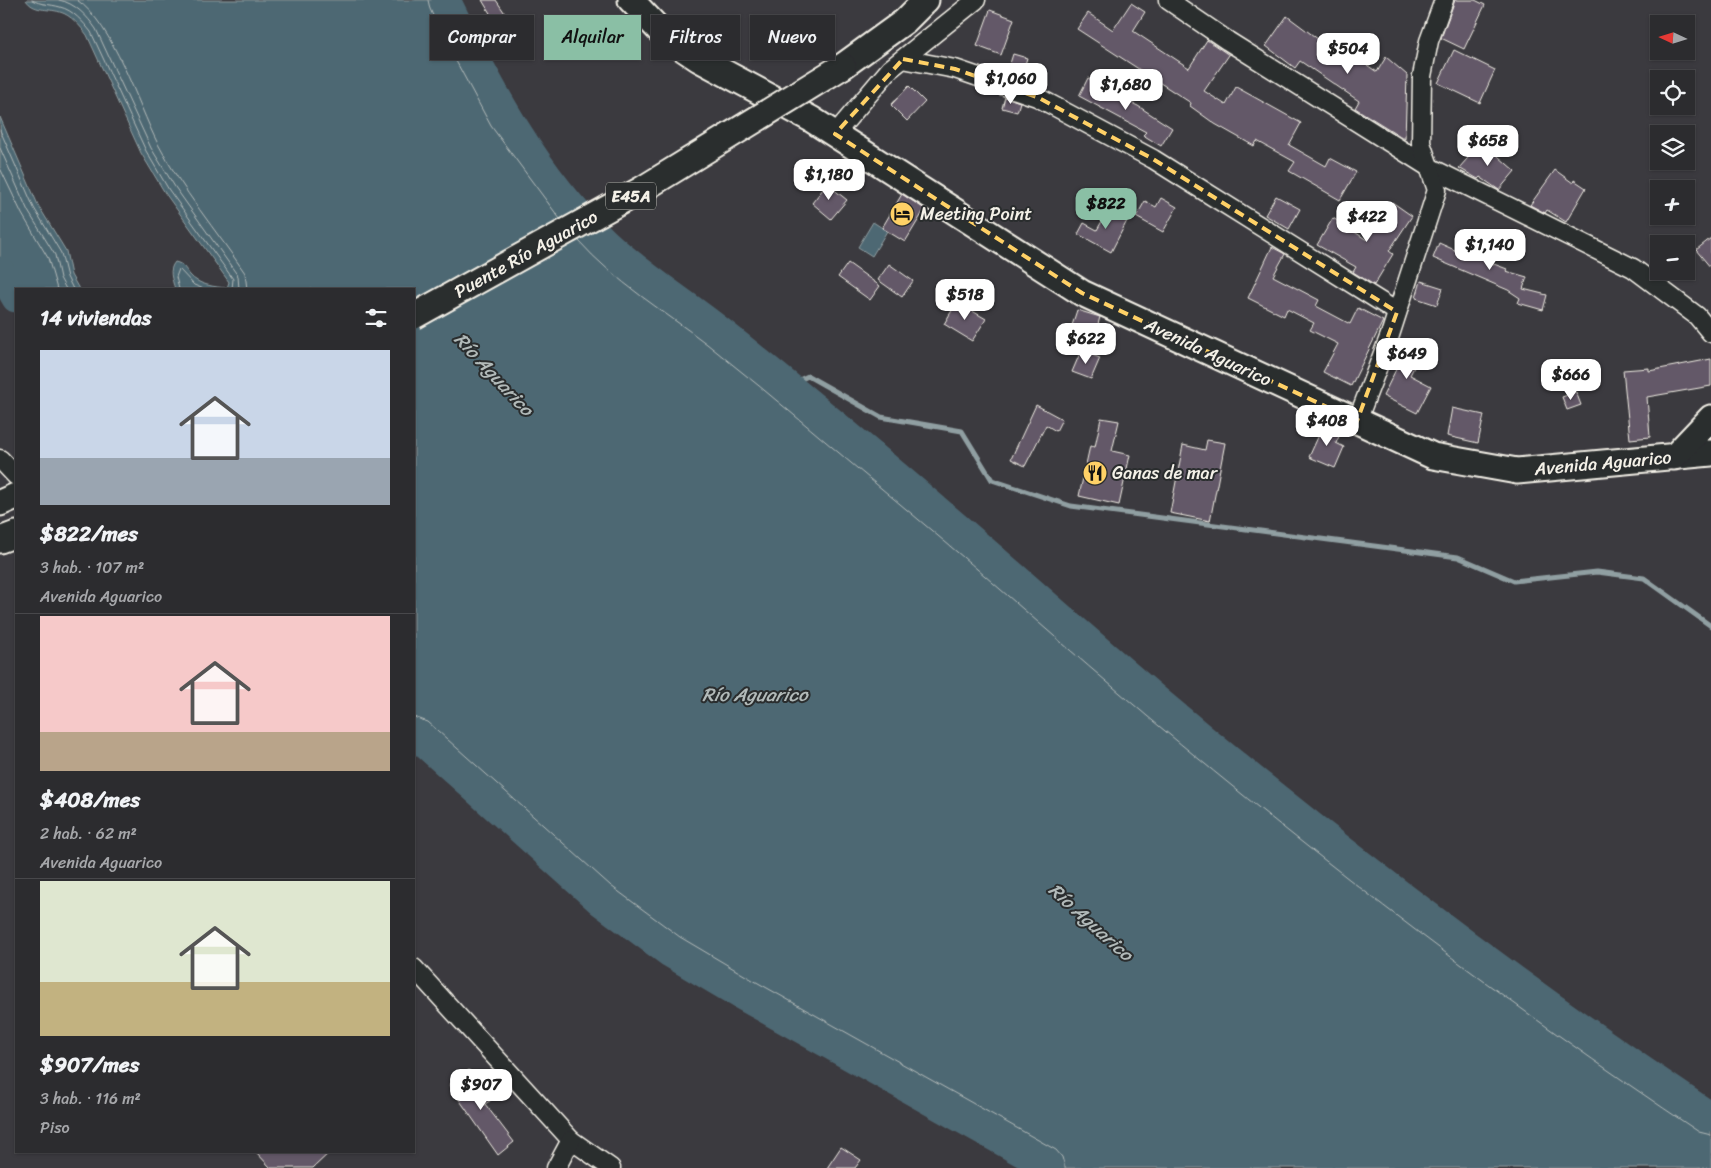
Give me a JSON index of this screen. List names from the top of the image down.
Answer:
{
  "streets": {
    "highway": ["E45A", "Puente Río Aguarico", "Avenida Aguarico"]
  },
  "water": ["Río Aguarico"],
  "places": {
    "hotel": ["Meeting Point"],
    "restaurant": ["Ganas de mar"]
  },
  "north": "left",
  "page": {
    "map_buttons": ["+", "−"],
    "chip": [
      "Comprar",
      "Alquilar",
      "Filtros",
      "Nuevo"
    ],
    "price": [
      "$504",
      "$1,060",
      "$1,680",
      "$658",
      "$1,180",
      "$822",
      "$422",
      "$1,140",
      "$518",
      "$622",
      "$649",
      "$666",
      "$408",
      "$907"
    ],
    "heading": "14 viviendas",
    "list": [
      {
        "name": "$822/mes",
        "note": "3 hab. · 107 m² · Avenida Aguarico"
      },
      {
        "name": "$408/mes",
        "note": "2 hab. · 62 m² · Avenida Aguarico"
      },
      {
        "name": "$907/mes",
        "note": "3 hab. · 116 m² · Piso"
      }
    ]
  }
}
